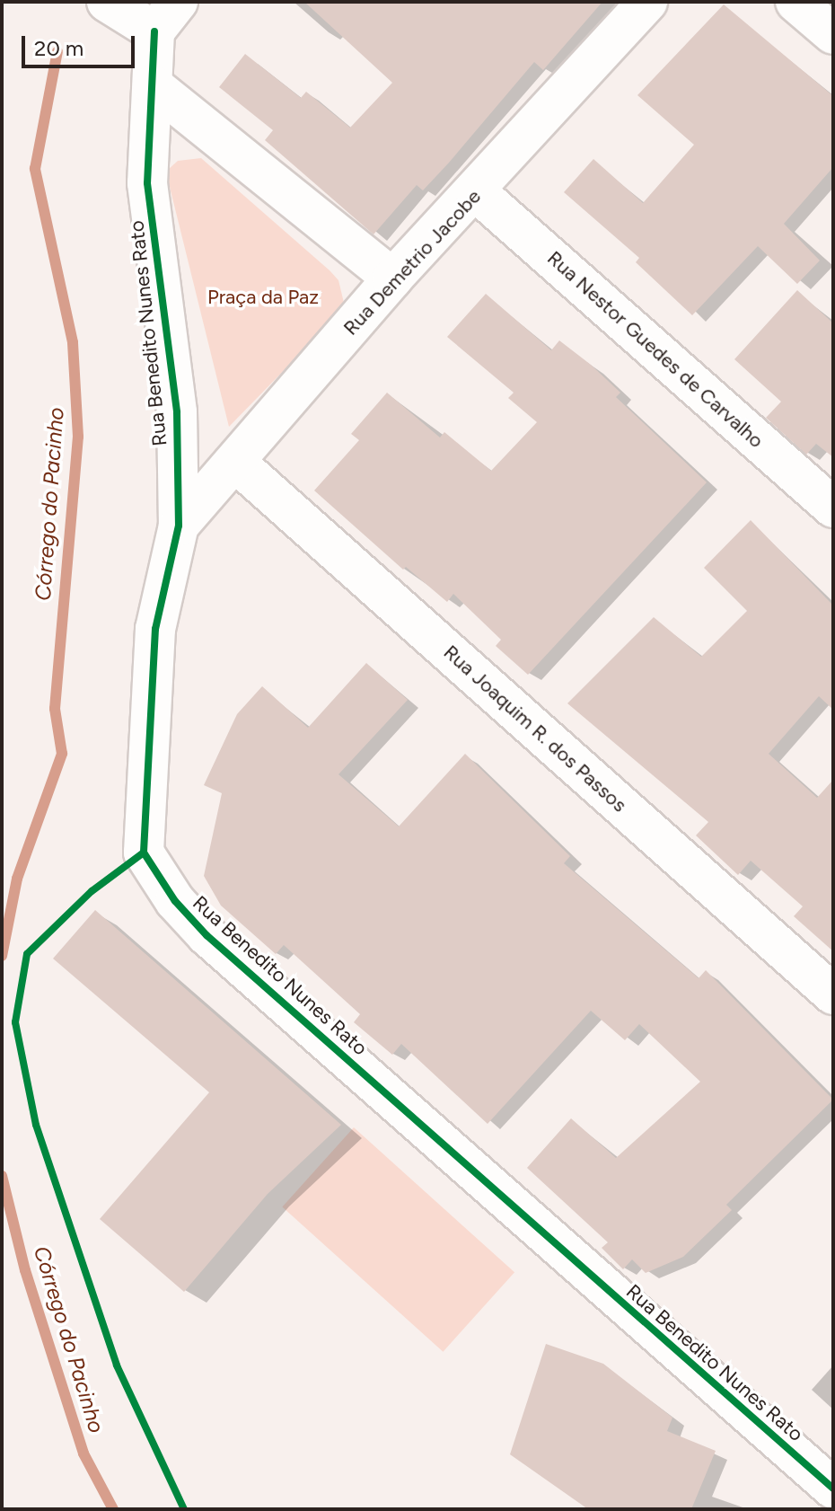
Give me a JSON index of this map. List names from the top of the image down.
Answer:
{
  "streets": {
    "street": [
      "Rua Demetrio Jacobe",
      "Rua Benedito Nunes Rato",
      "Rua Nestor Guedes de Carvalho",
      "Rua Joaquim R. dos Passos"
    ]
  },
  "crossings": [
    ["Rua Demetrio Jacobe", "Rua Benedito Nunes Rato"],
    ["Rua Demetrio Jacobe", "Rua Nestor Guedes de Carvalho"],
    ["Rua Demetrio Jacobe", "Rua Joaquim R. dos Passos"]
  ],
  "water": ["Córrego do Pacinho"],
  "parks": ["Praça da Paz"],
  "scale_bar": "20 m"
}
